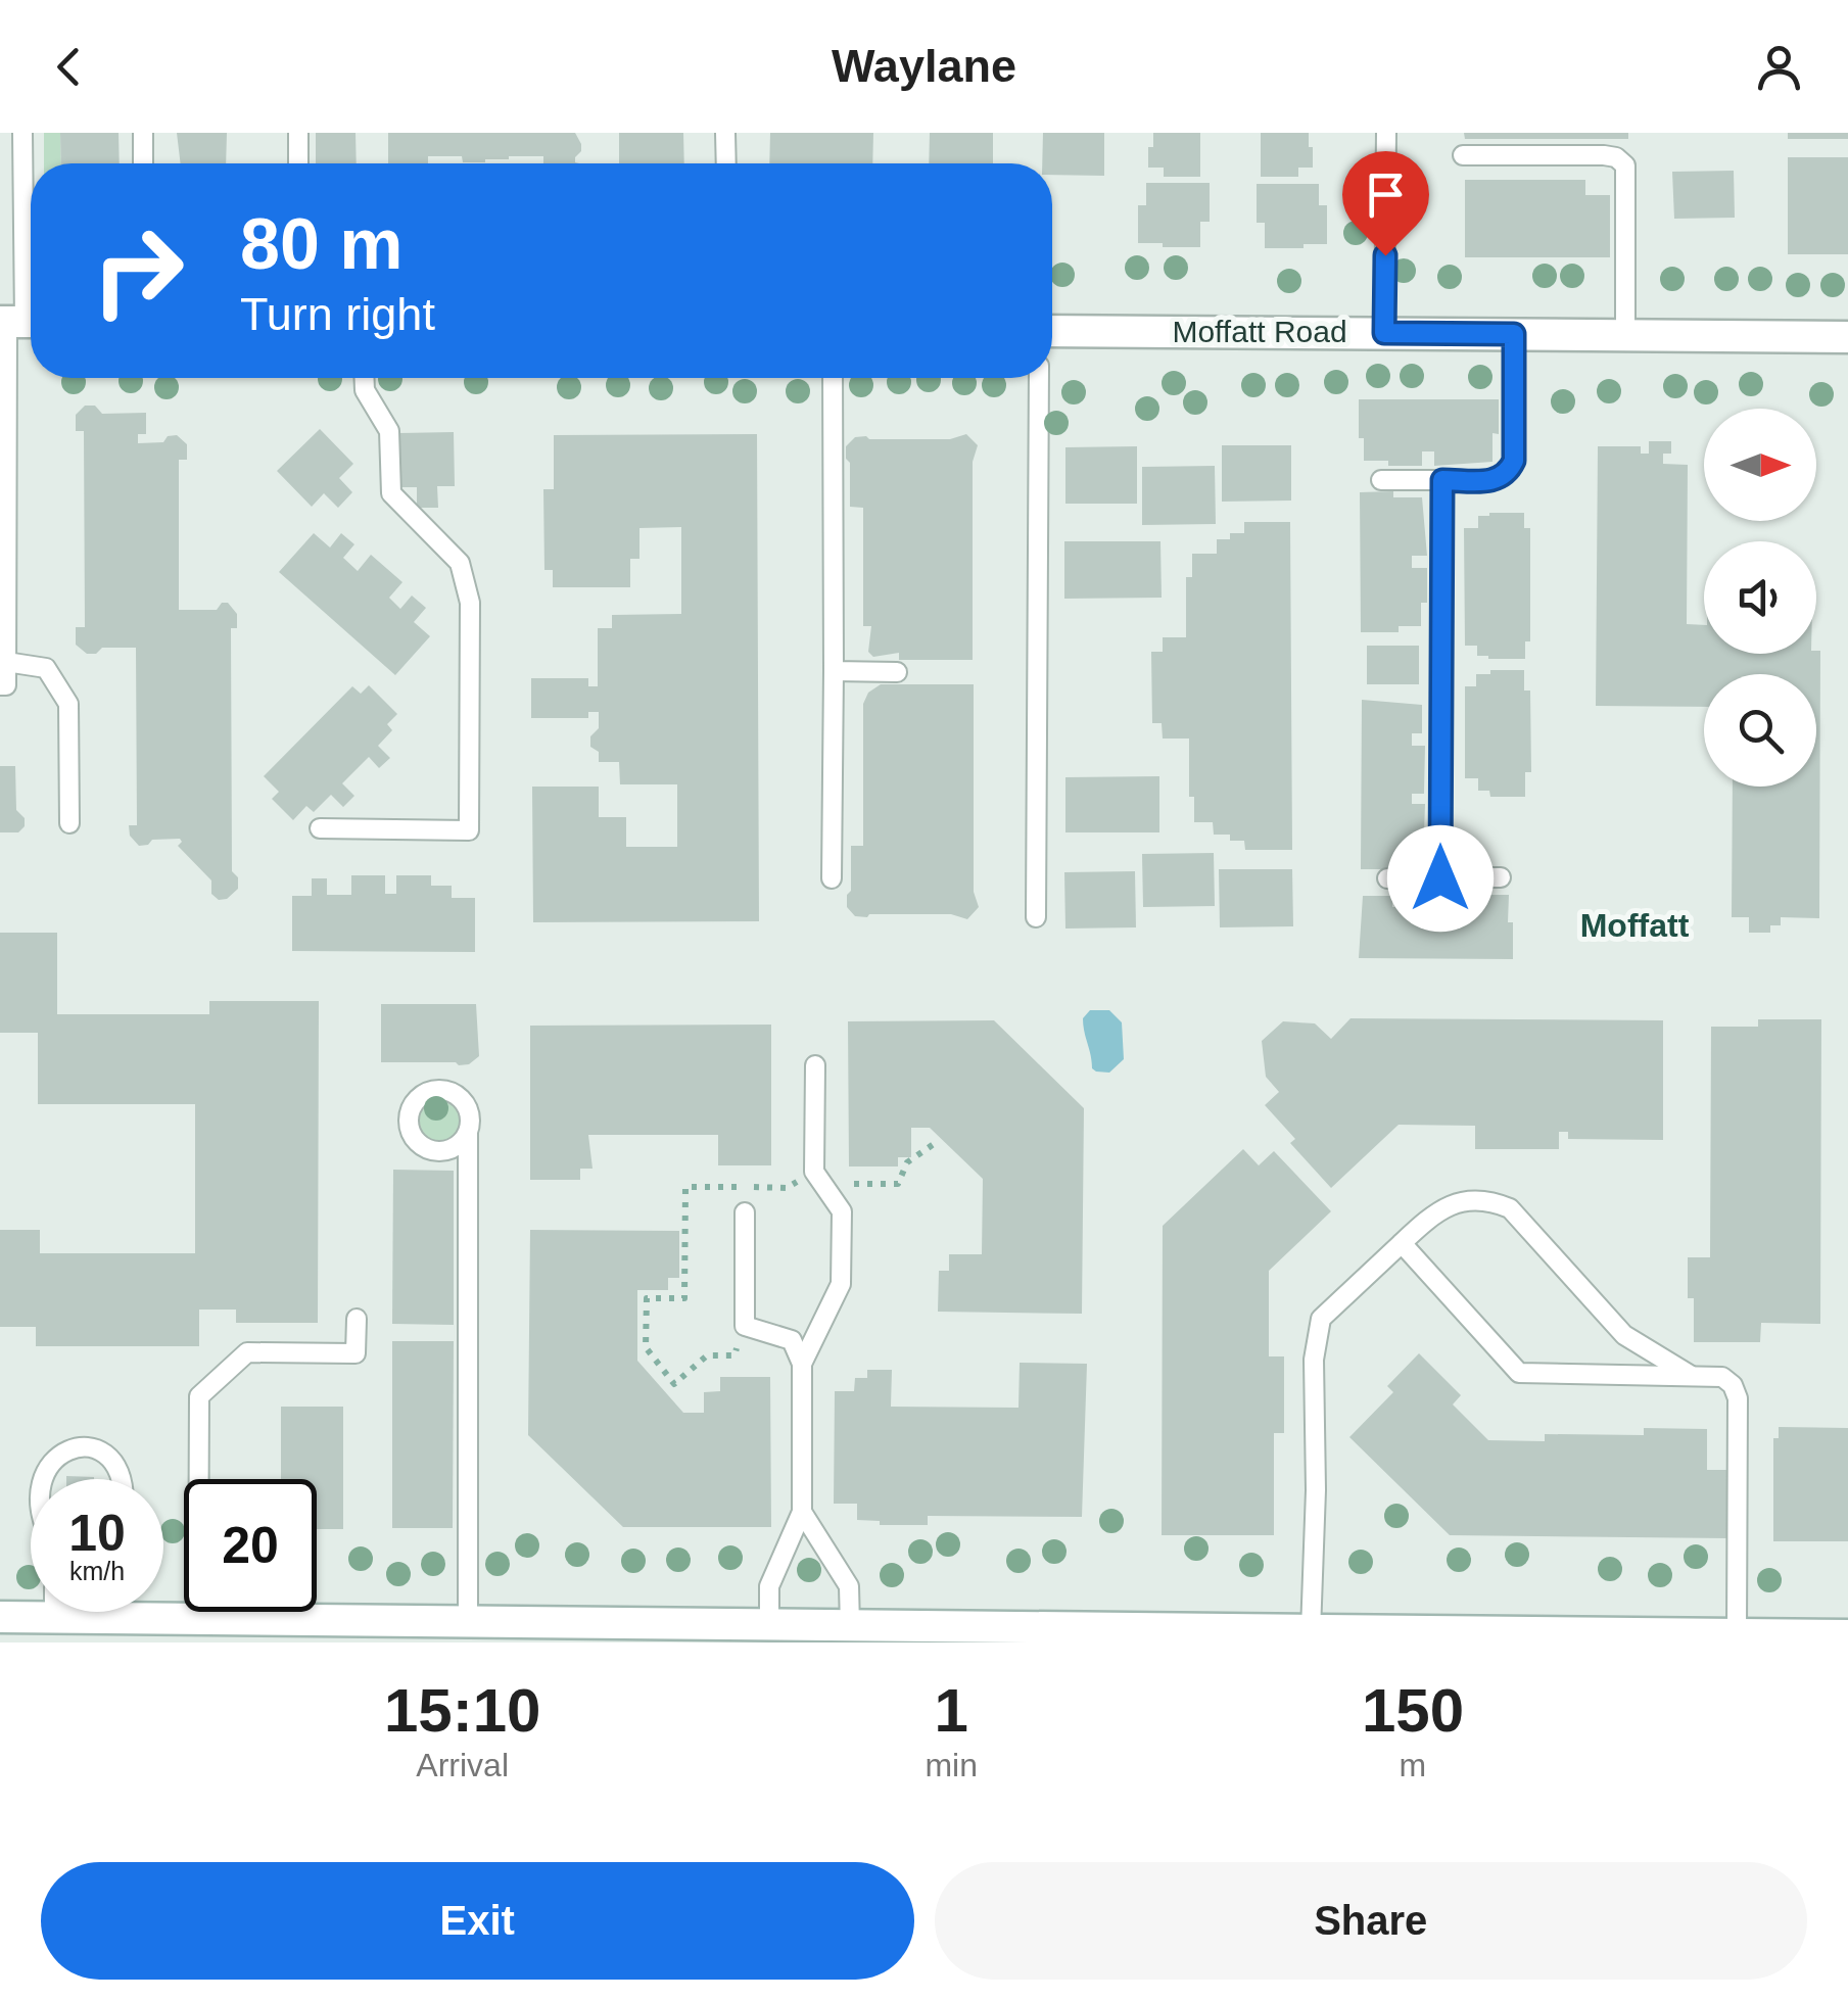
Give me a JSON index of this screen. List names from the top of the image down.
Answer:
{
  "streets": {
    "street": ["Moffatt Road"]
  },
  "districts": ["Moffatt"],
  "north": "right",
  "page": {
    "header": "Waylane",
    "turn": ["80 m", "Turn right"],
    "speed": "10 km/h",
    "limit": "20",
    "eta": [
      "15:10",
      "Arrival",
      "1",
      "min",
      "150",
      "m"
    ],
    "buttons": ["Exit", "Share"]
  }
}
